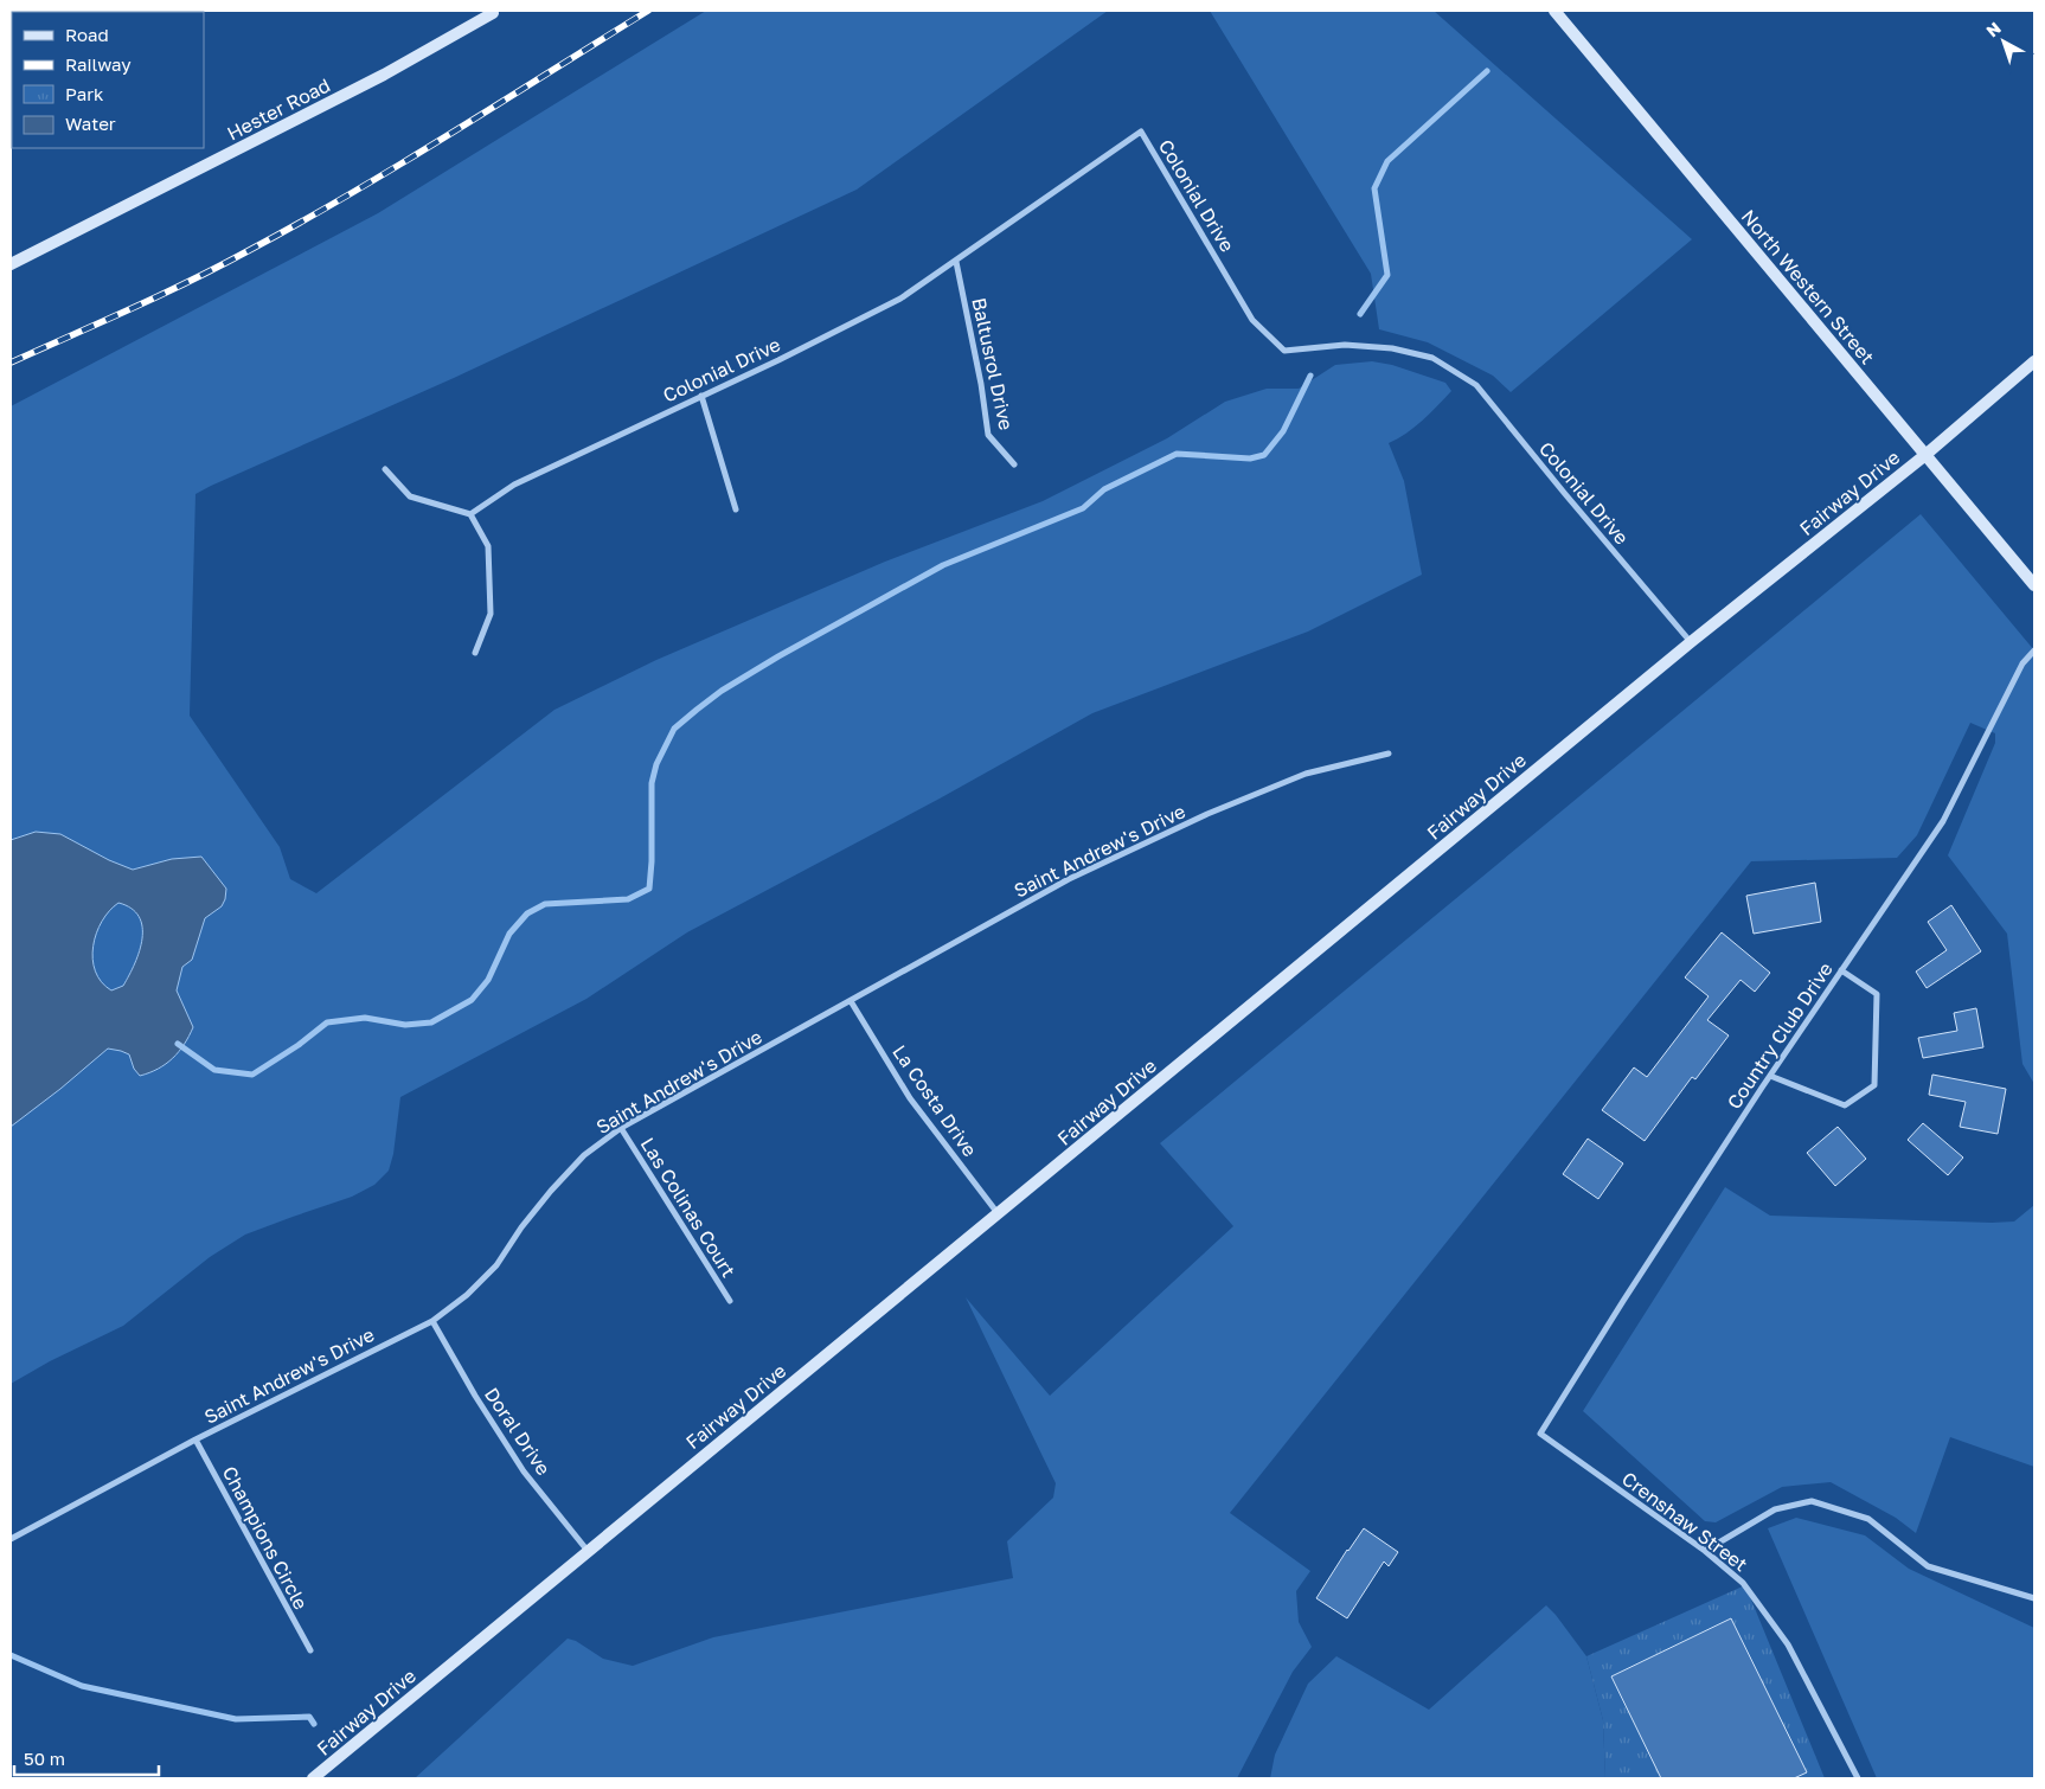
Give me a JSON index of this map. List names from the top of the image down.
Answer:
{
  "streets": {
    "main road": ["Hester Road", "North Western Street", "Fairway Drive"],
    "street": [
      "Colonial Drive",
      "Baltusrol Drive",
      "Saint Andrew's Drive",
      "Country Club Drive",
      "La Costa Drive",
      "Las Colinas Court",
      "Doral Drive",
      "Crenshaw Street",
      "Champions Circle"
    ]
  },
  "crossings": [
    ["Colonial Drive", "Baltusrol Drive"],
    ["Colonial Drive", "Fairway Drive"],
    ["North Western Street", "Fairway Drive"],
    ["Fairway Drive", "La Costa Drive"],
    ["Fairway Drive", "Doral Drive"],
    ["Saint Andrew's Drive", "La Costa Drive"],
    ["Saint Andrew's Drive", "Las Colinas Court"],
    ["Saint Andrew's Drive", "Doral Drive"],
    ["Saint Andrew's Drive", "Champions Circle"],
    ["Country Club Drive", "Crenshaw Street"]
  ],
  "legend": [
    "Road",
    "Railway",
    "Park",
    "Water"
  ],
  "scale_bar": "50 m",
  "north": "top left"
}
